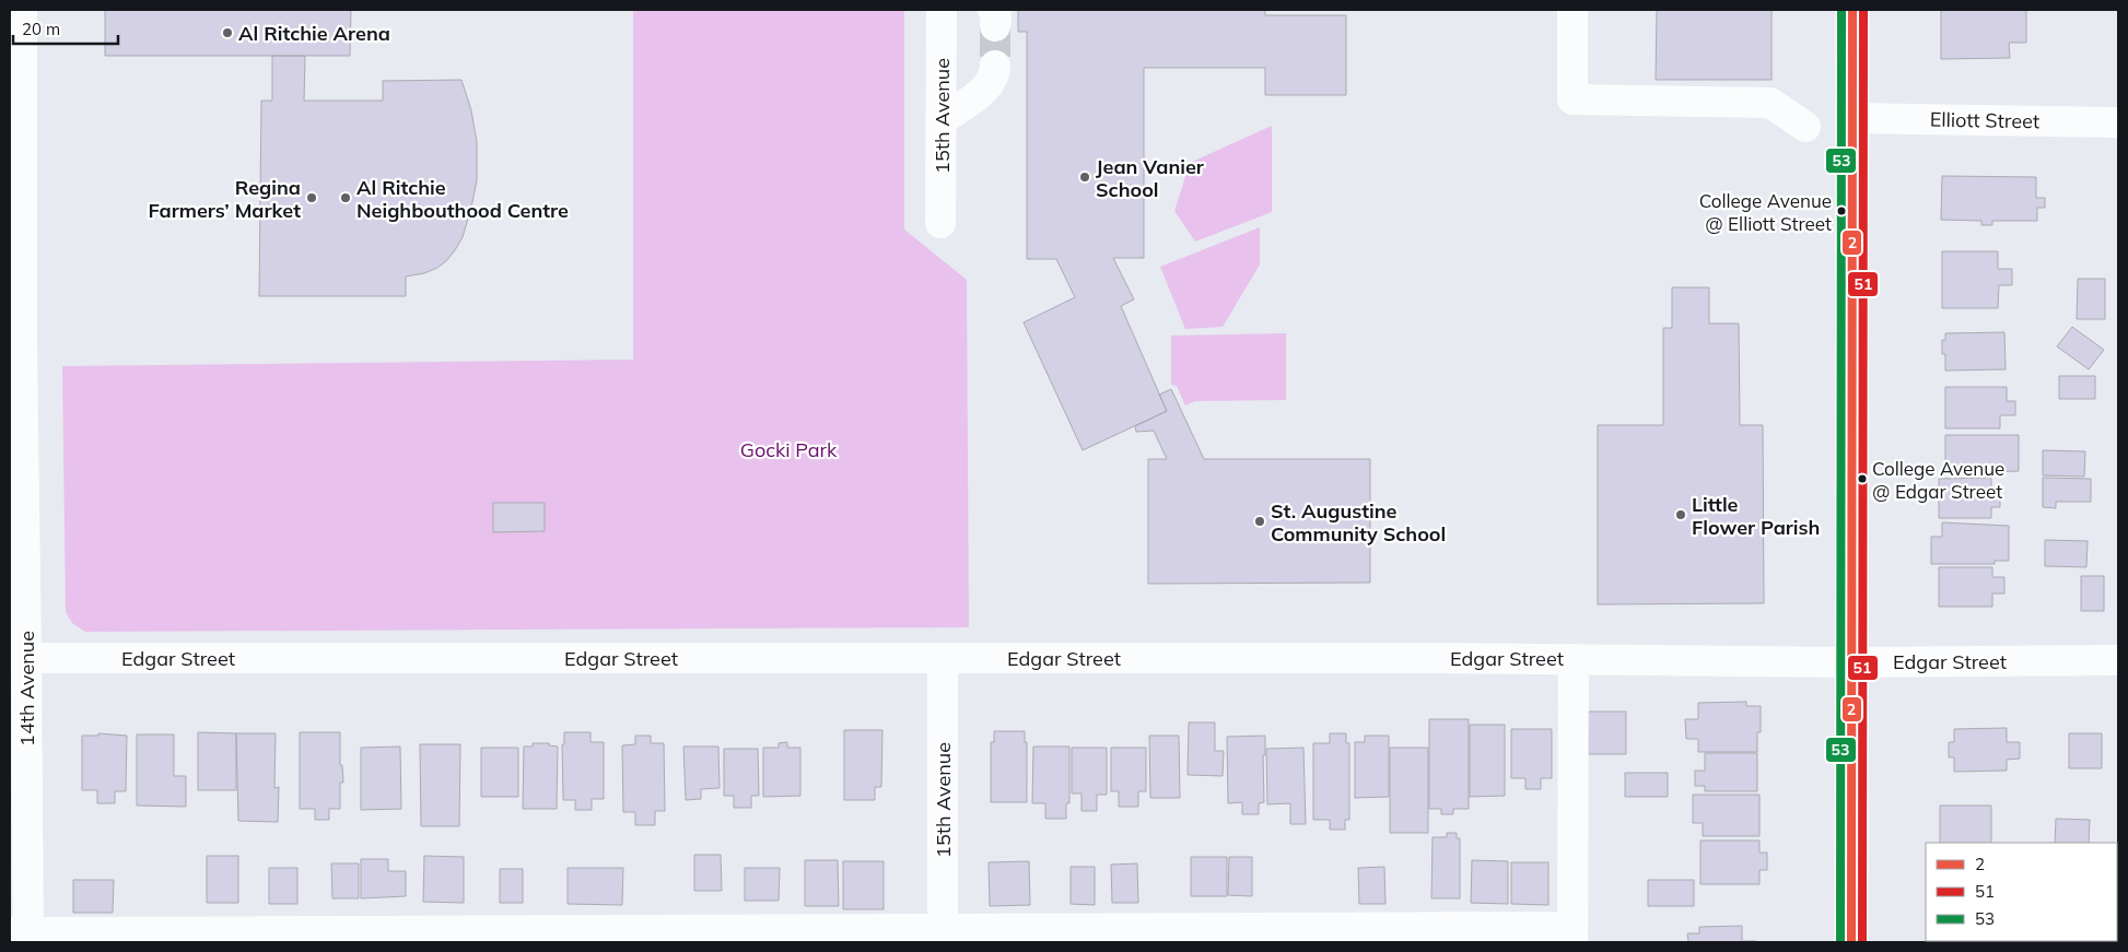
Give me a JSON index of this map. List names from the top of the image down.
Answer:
{
  "streets": {
    "street": [
      "15th Avenue",
      "Elliott Street",
      "Edgar Street",
      "14th Avenue"
    ]
  },
  "crossings": [
    ["15th Avenue", "Edgar Street"],
    ["Edgar Street", "14th Avenue"]
  ],
  "parks": ["Gocki Park"],
  "places": [
    "Al Ritchie Arena",
    "Jean Vanier School",
    "Regina Farmers’ Market",
    "Al Ritchie Neighbouthood Centre",
    "College Avenue @ Elliott Street",
    "College Avenue @ Edgar Street",
    "Little Flower Parish",
    "St. Augustine Community School"
  ],
  "lines": ["transit line 2", "transit line 51", "transit line 53"],
  "legend": ["2", "51", "53"],
  "scale_bar": "20 m"
}
